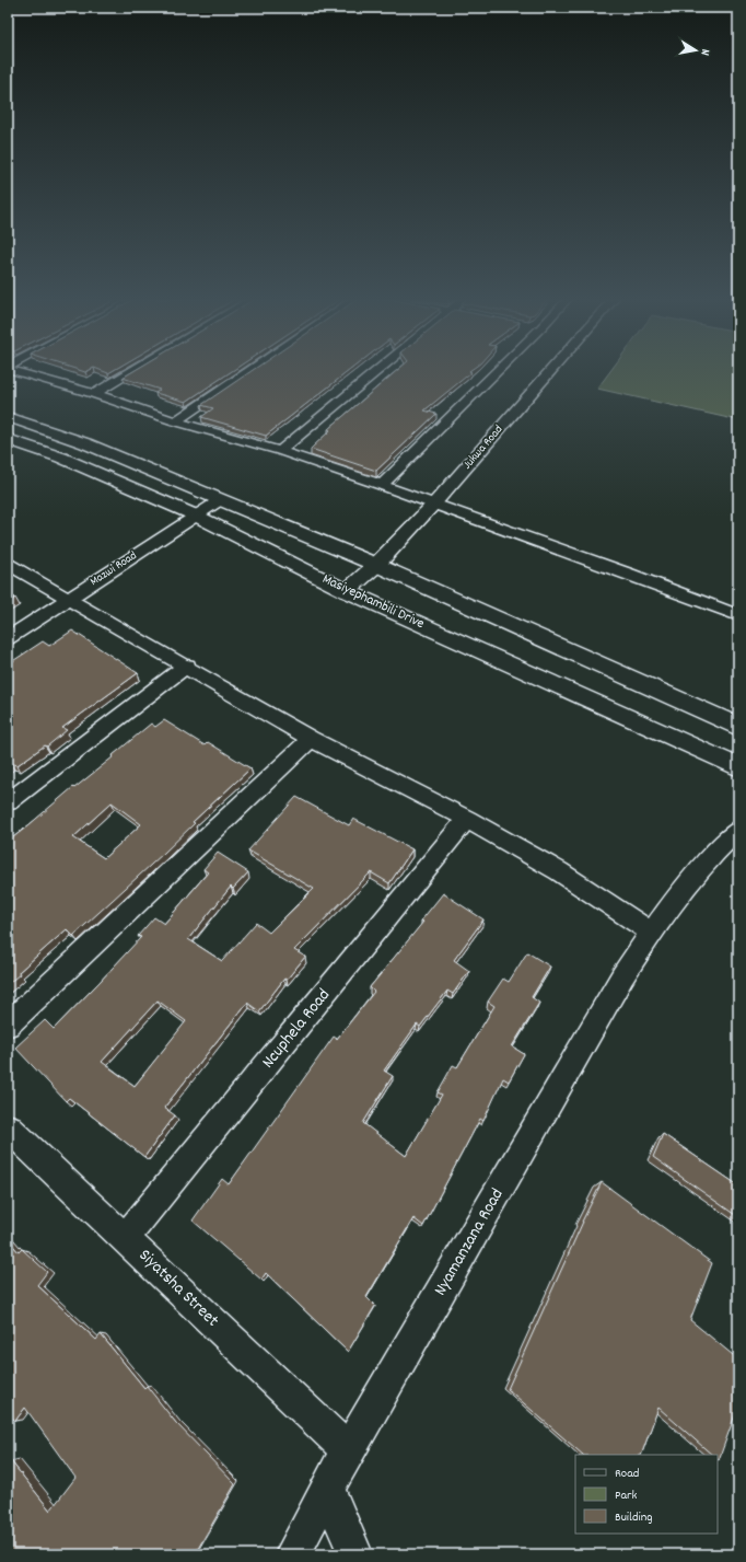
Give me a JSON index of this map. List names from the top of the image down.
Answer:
{
  "streets": {
    "main road": ["Jukwa Road", "Masiyephambili Drive"],
    "street": [
      "Mazwi Road",
      "Ncuphela Road",
      "Nyamanzana Road",
      "Siyatsha Street"
    ]
  },
  "crossings": [
    ["Jukwa Road", "Masiyephambili Drive"],
    ["Mazwi Road", "Masiyephambili Drive"],
    ["Ncuphela Road", "Siyatsha Street"],
    ["Nyamanzana Road", "Siyatsha Street"]
  ],
  "legend": ["Road", "Park", "Building"],
  "north": "right"
}
